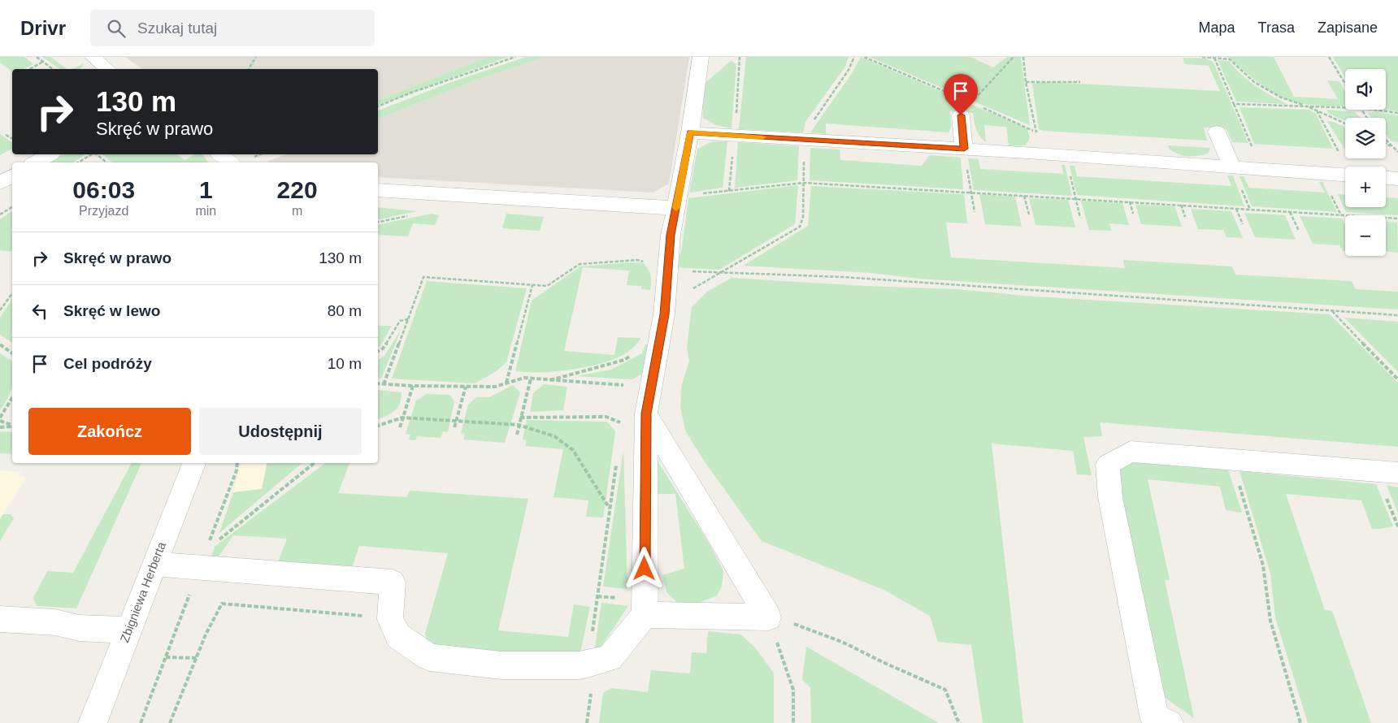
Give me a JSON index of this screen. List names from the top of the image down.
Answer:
{
  "streets": {
    "street": ["Zbigniewa Herberta"]
  },
  "page": {
    "header": "Drivr",
    "search": "Szukaj tutaj",
    "nav": ["Mapa", "Trasa", "Zapisane"],
    "map_buttons": ["+", "−"],
    "turn": ["130 m", "Skręć w prawo"],
    "eta": [
      "06:03",
      "Przyjazd",
      "1",
      "min",
      "220",
      "m"
    ],
    "list": [
      {
        "name": "Skręć w prawo",
        "value": "130 m"
      },
      {
        "name": "Skręć w lewo",
        "value": "80 m"
      },
      {
        "name": "Cel podróży",
        "value": "10 m"
      }
    ],
    "buttons": ["Zakończ", "Udostępnij"]
  }
}
